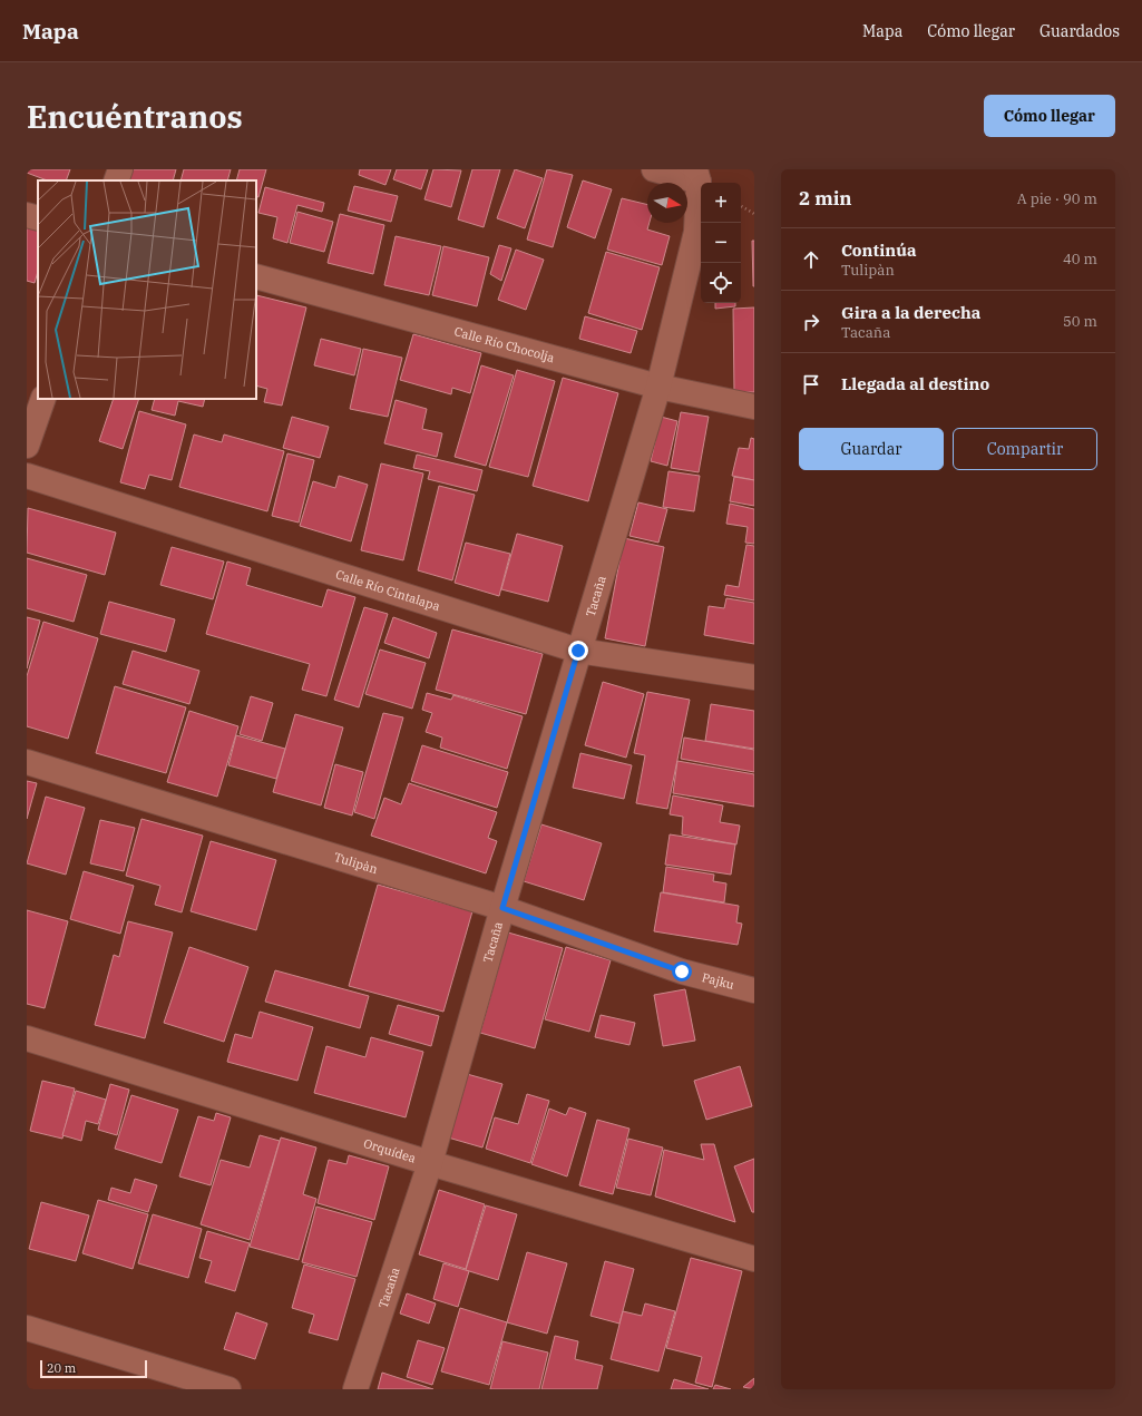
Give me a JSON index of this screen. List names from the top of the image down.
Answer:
{
  "streets": {
    "street": [
      "Calle Río Chocolja",
      "Calle Río Cintalapa",
      "Tacaña",
      "Tulipàn",
      "Pajku",
      "Orquídea"
    ]
  },
  "crossings": [
    ["Calle Río Chocolja", "Tacaña"],
    ["Calle Río Cintalapa", "Tacaña"],
    ["Tacaña", "Tulipàn"],
    ["Tacaña", "Orquídea"],
    ["Tulipàn", "Pajku"]
  ],
  "scale_bar": "20 m",
  "north": "right",
  "page": {
    "header": "Mapa",
    "nav": ["Mapa", "Cómo llegar", "Guardados"],
    "buttons": [
      "Cómo llegar",
      ["Guardar", "Compartir"]
    ],
    "title": "Encuéntranos",
    "heading": ["2 min", "A pie · 90 m"],
    "map_buttons": ["+", "−"],
    "list": [
      ["Continúa", "Tulipàn", "40 m"],
      ["Gira a la derecha", "Tacaña", "50 m"],
      "Llegada al destino"
    ],
    "scale": "20 m"
  }
}
